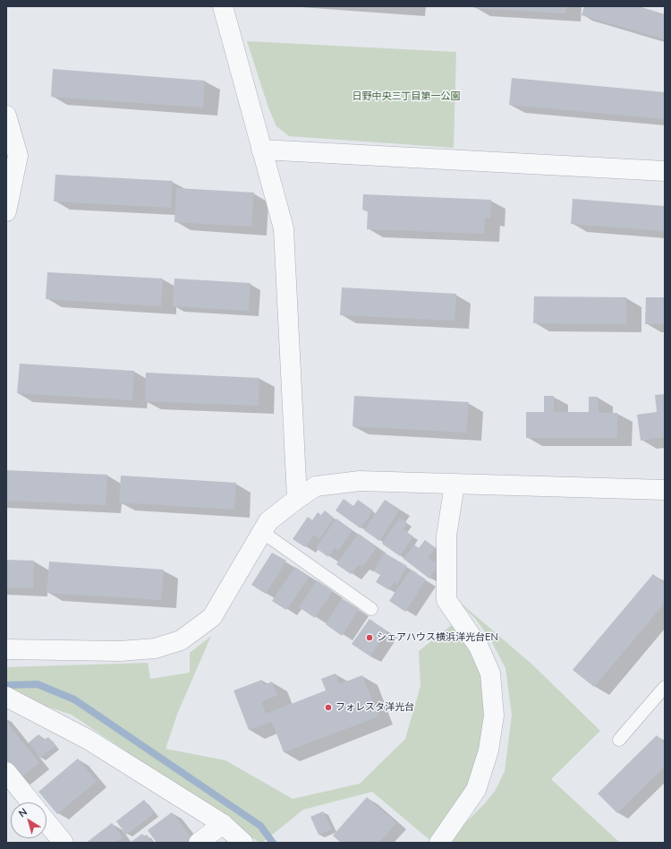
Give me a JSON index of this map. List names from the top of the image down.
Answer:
{
  "parks": ["日野中央三丁目第一公園"],
  "places": ["シェアハウス横浜洋光台EN", "フォレスタ洋光台"],
  "north": "top left"
}
